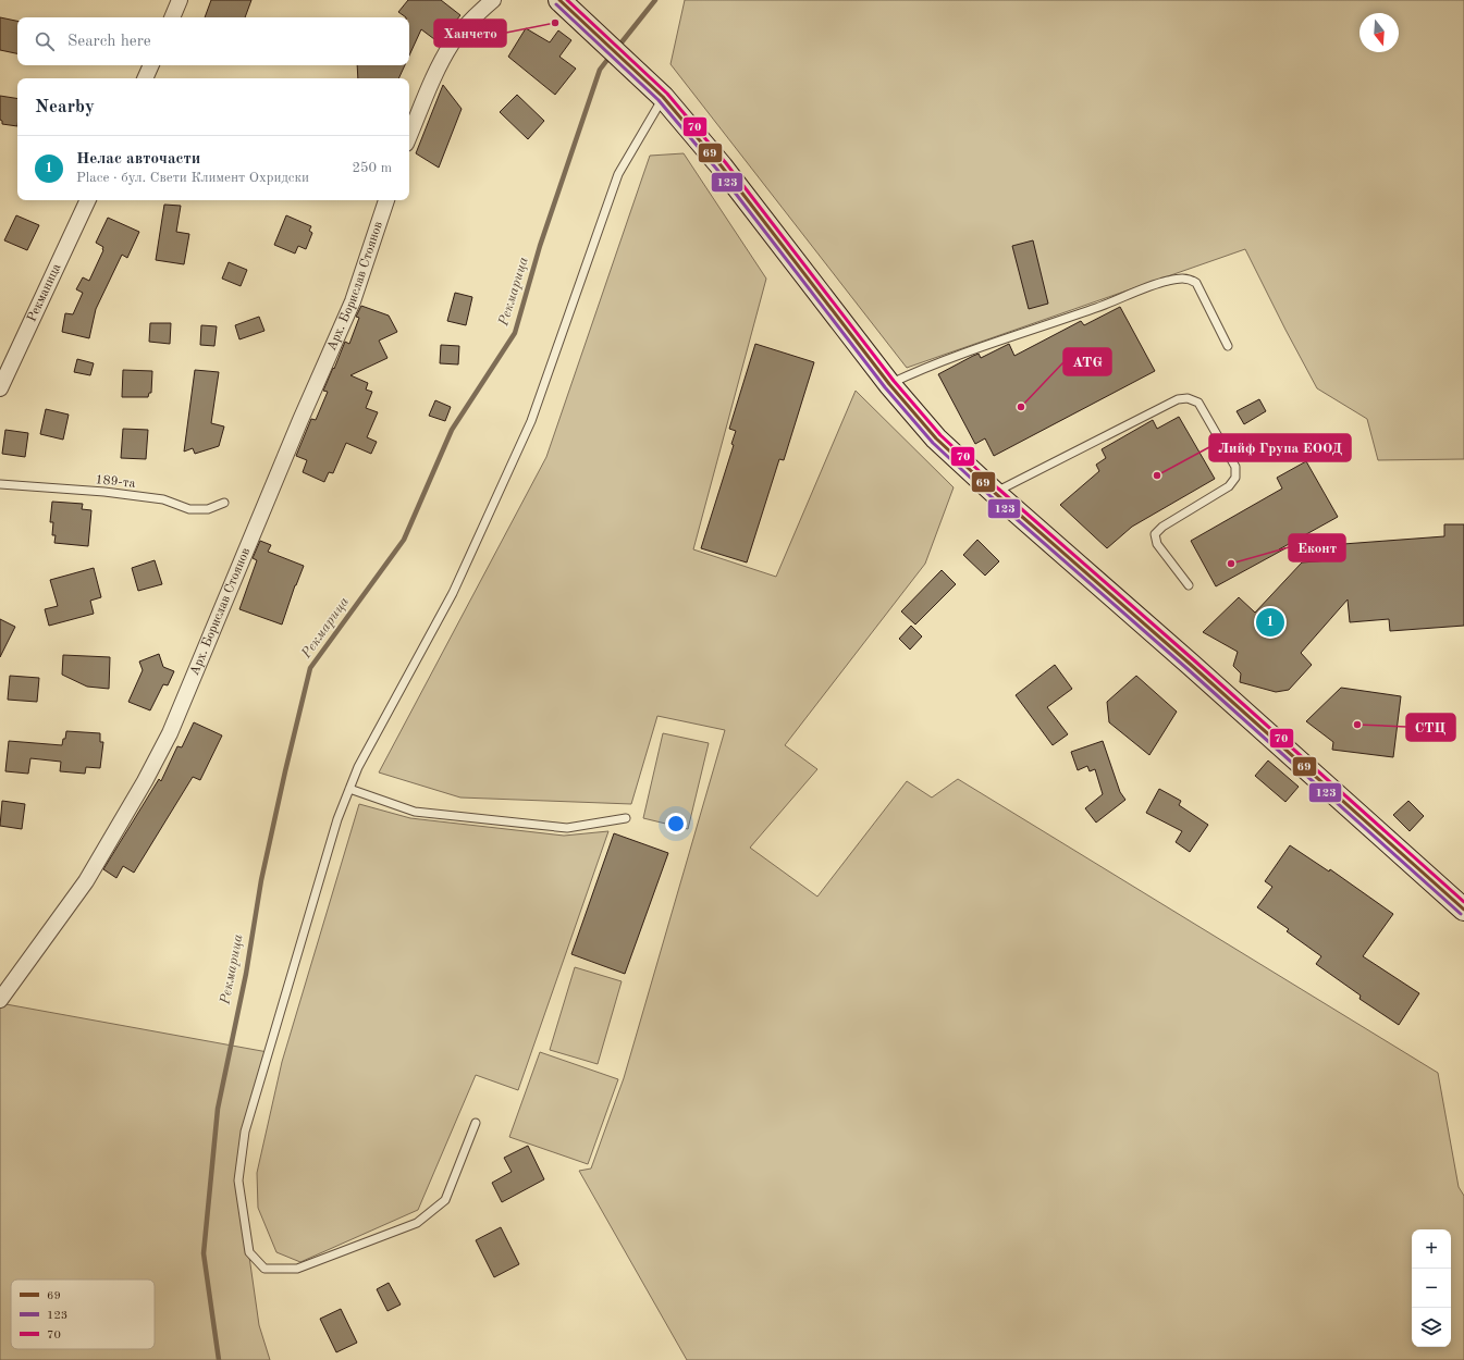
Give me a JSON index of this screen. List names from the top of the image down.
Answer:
{
  "streets": {
    "street": ["Арх. Борислав Стоянов", "Рекманица"],
    "lane": ["189-та"]
  },
  "water": ["Рекмарица"],
  "places": [
    "Ханчето",
    "ATG",
    "Лийф Група ЕООД",
    "Еконт",
    "СТЦ"
  ],
  "lines": ["transit line 69", "transit line 70", "transit line 123"],
  "legend": ["69", "123", "70"],
  "north": "bottom",
  "page": {
    "search": "Search here",
    "heading": "Nearby",
    "list": [
      {
        "mark": "1",
        "name": "Нелас авточасти",
        "note": "Place · бул. Свети Климент Охридски",
        "value": "250 m"
      }
    ],
    "pins": "1",
    "map_buttons": ["+", "−"]
  }
}
